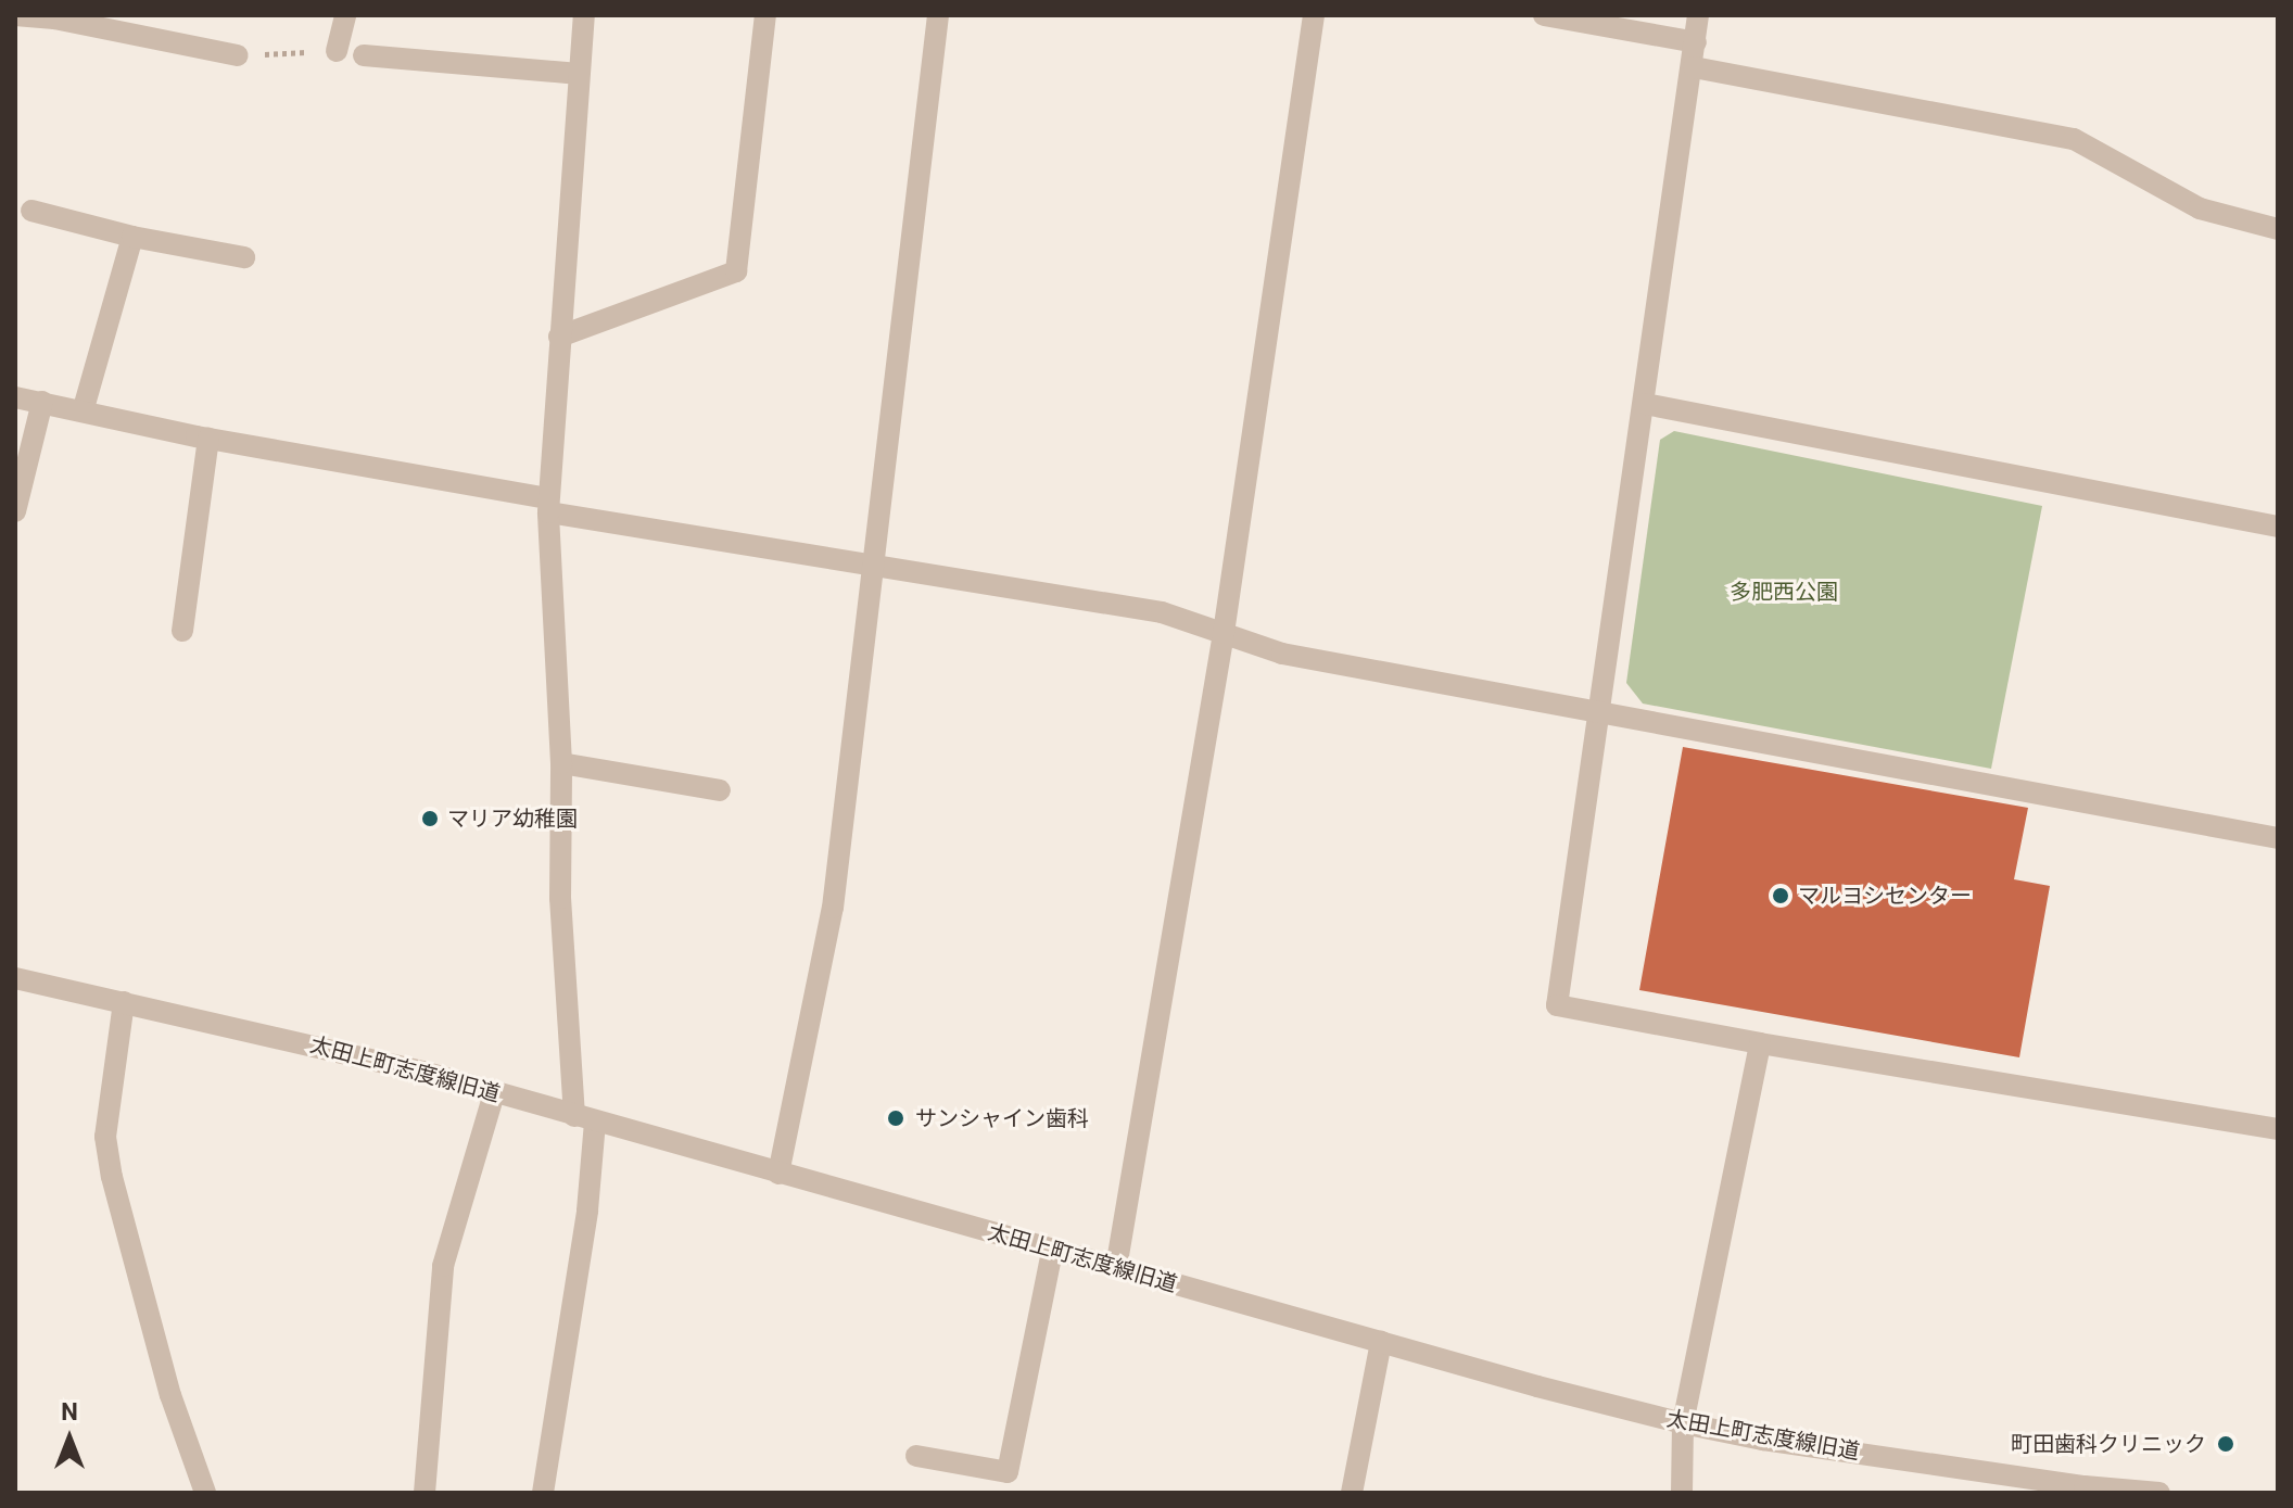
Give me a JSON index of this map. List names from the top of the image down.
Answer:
{
  "streets": {
    "street": ["太田上町志度線旧道"]
  },
  "parks": ["多肥西公園"],
  "places": [
    "マリア幼稚園",
    "マルヨシセンター",
    "サンシャイン歯科",
    "町田歯科クリニック"
  ],
  "north": "top"
}
